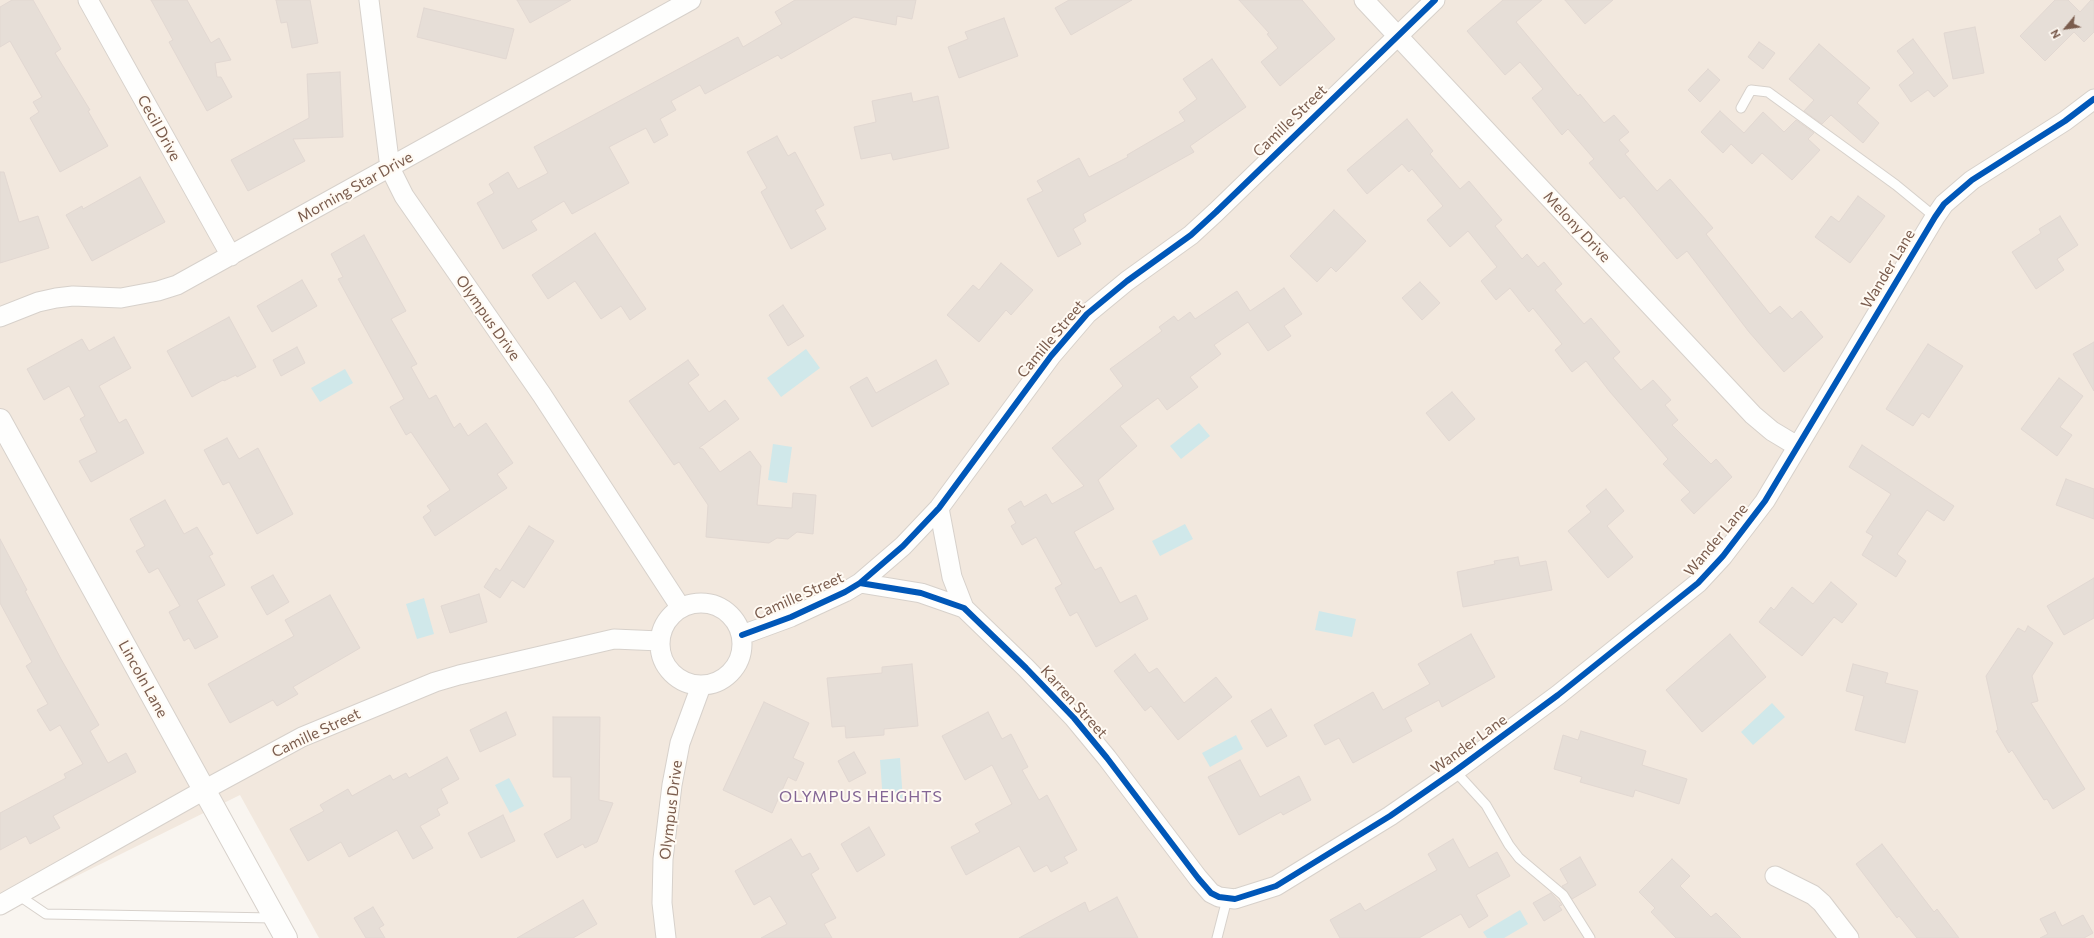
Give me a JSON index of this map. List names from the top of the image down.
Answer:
{
  "streets": {
    "street": [
      "Camille Street",
      "Cecil Drive",
      "Morning Star Drive",
      "Melony Drive",
      "Wander Lane",
      "Olympus Drive",
      "Lincoln Lane",
      "Karren Street"
    ]
  },
  "crossings": [
    ["Camille Street", "Melony Drive"],
    ["Camille Street", "Olympus Drive"],
    ["Camille Street", "Lincoln Lane"],
    ["Camille Street", "Karren Street"],
    ["Cecil Drive", "Morning Star Drive"],
    ["Morning Star Drive", "Olympus Drive"],
    ["Melony Drive", "Wander Lane"],
    ["Wander Lane", "Karren Street"]
  ],
  "districts": ["OLYMPUS HEIGHTS"],
  "north": "bottom left"
}
